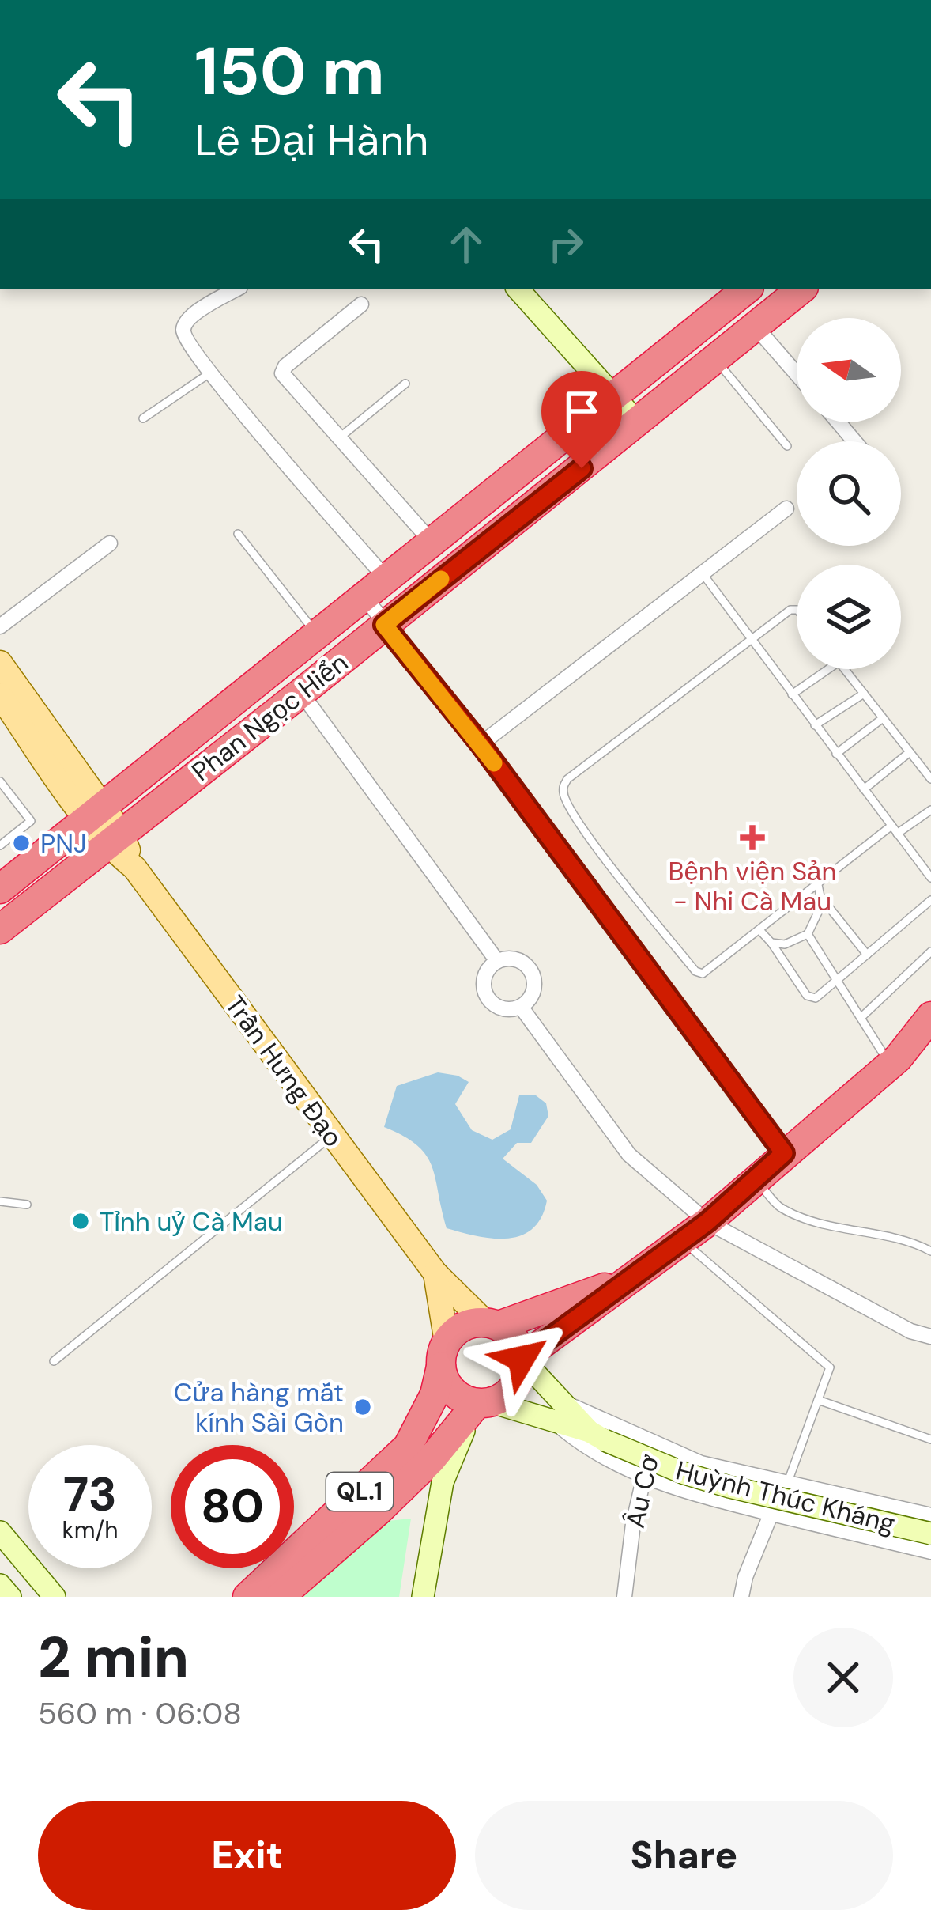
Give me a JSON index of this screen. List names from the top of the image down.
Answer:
{
  "streets": {
    "highway": ["Phan Ngọc Hiển", "QL.1"],
    "main road": ["Trần Hưng Đạo", "Huỳnh Thúc Kháng"],
    "street": ["Âu Cơ"]
  },
  "crossings": [
    ["Phan Ngọc Hiển", "Trần Hưng Đạo"],
    ["Trần Hưng Đạo", "QL.1"],
    ["Trần Hưng Đạo", "Huỳnh Thúc Kháng"],
    ["QL.1", "Huỳnh Thúc Kháng"]
  ],
  "places": {
    "health": ["Bệnh viện Sản - Nhi Cà Mau"],
    "other": ["PNJ", "Tỉnh uỷ Cà Mau", "Cửa hàng mắt kính Sài Gòn"]
  },
  "north": "left",
  "page": {
    "turn": ["150 m", "Lê Đại Hành"],
    "speed": "73 km/h",
    "limit": "80",
    "heading": ["2 min", "560 m · 06:08"],
    "buttons": ["Exit", "Share"]
  }
}
